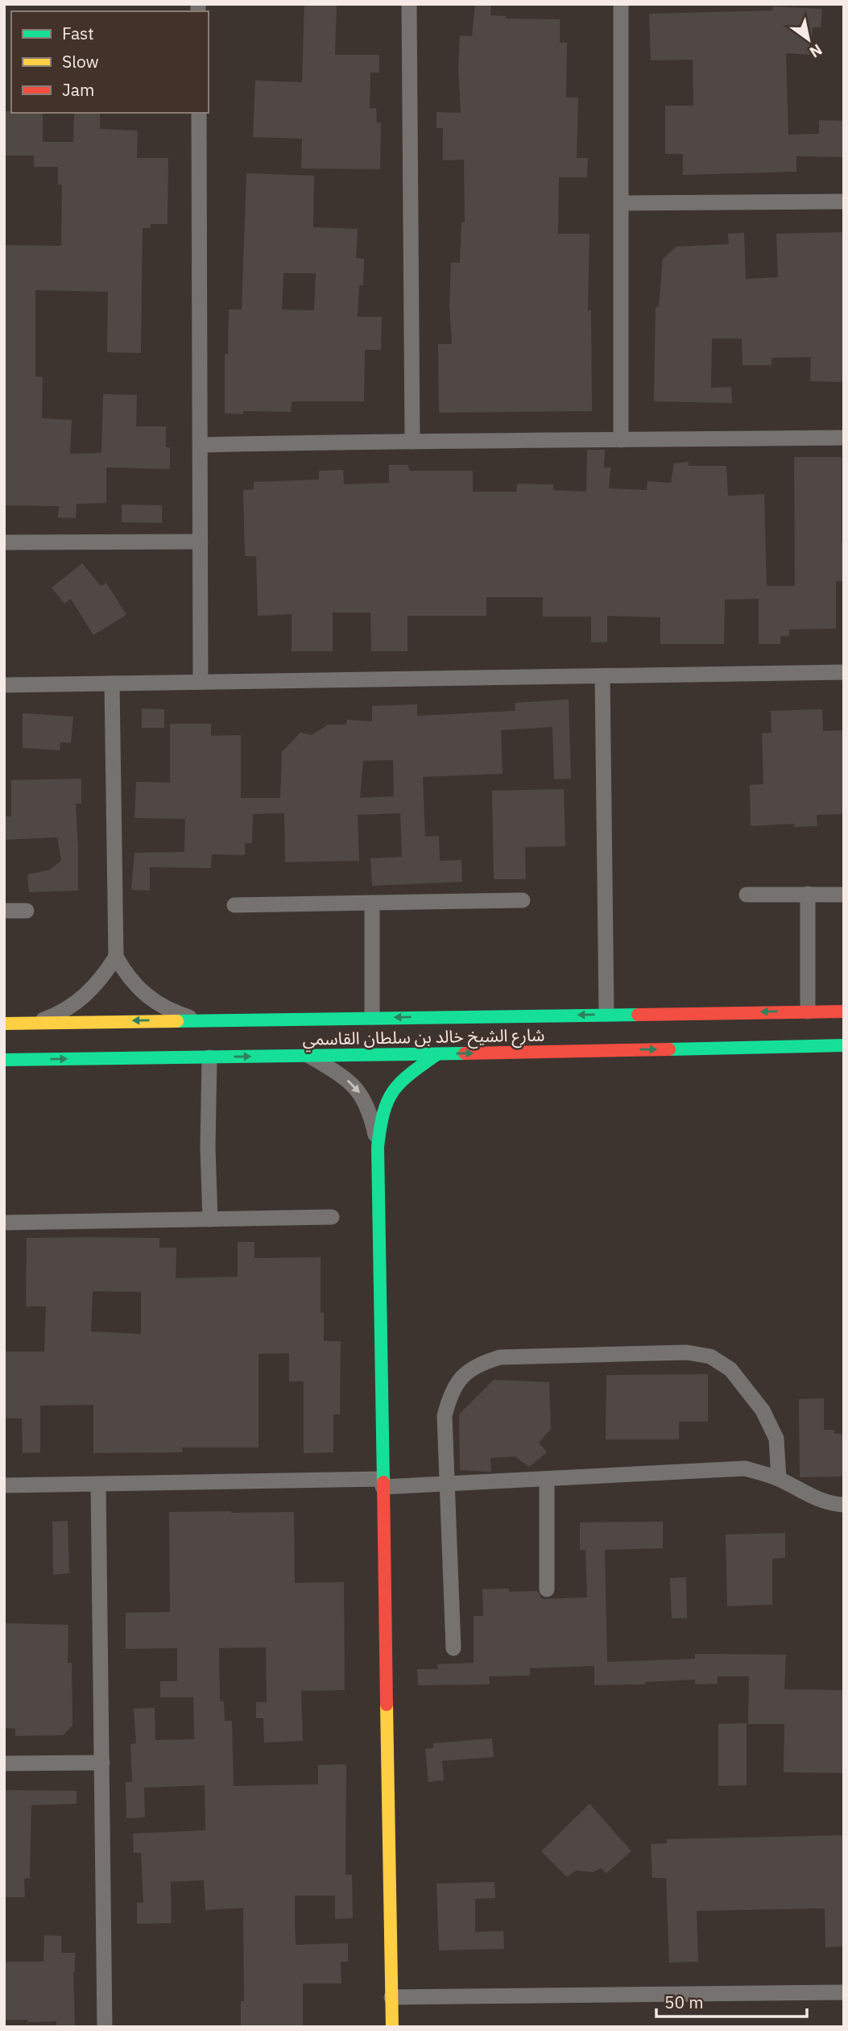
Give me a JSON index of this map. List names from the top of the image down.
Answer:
{
  "streets": {
    "main road": ["شارع الشيخ خالد بن سلطان القاسمي"]
  },
  "legend": ["Fast", "Slow", "Jam"],
  "scale_bar": "50 m",
  "north": "bottom right"
}
